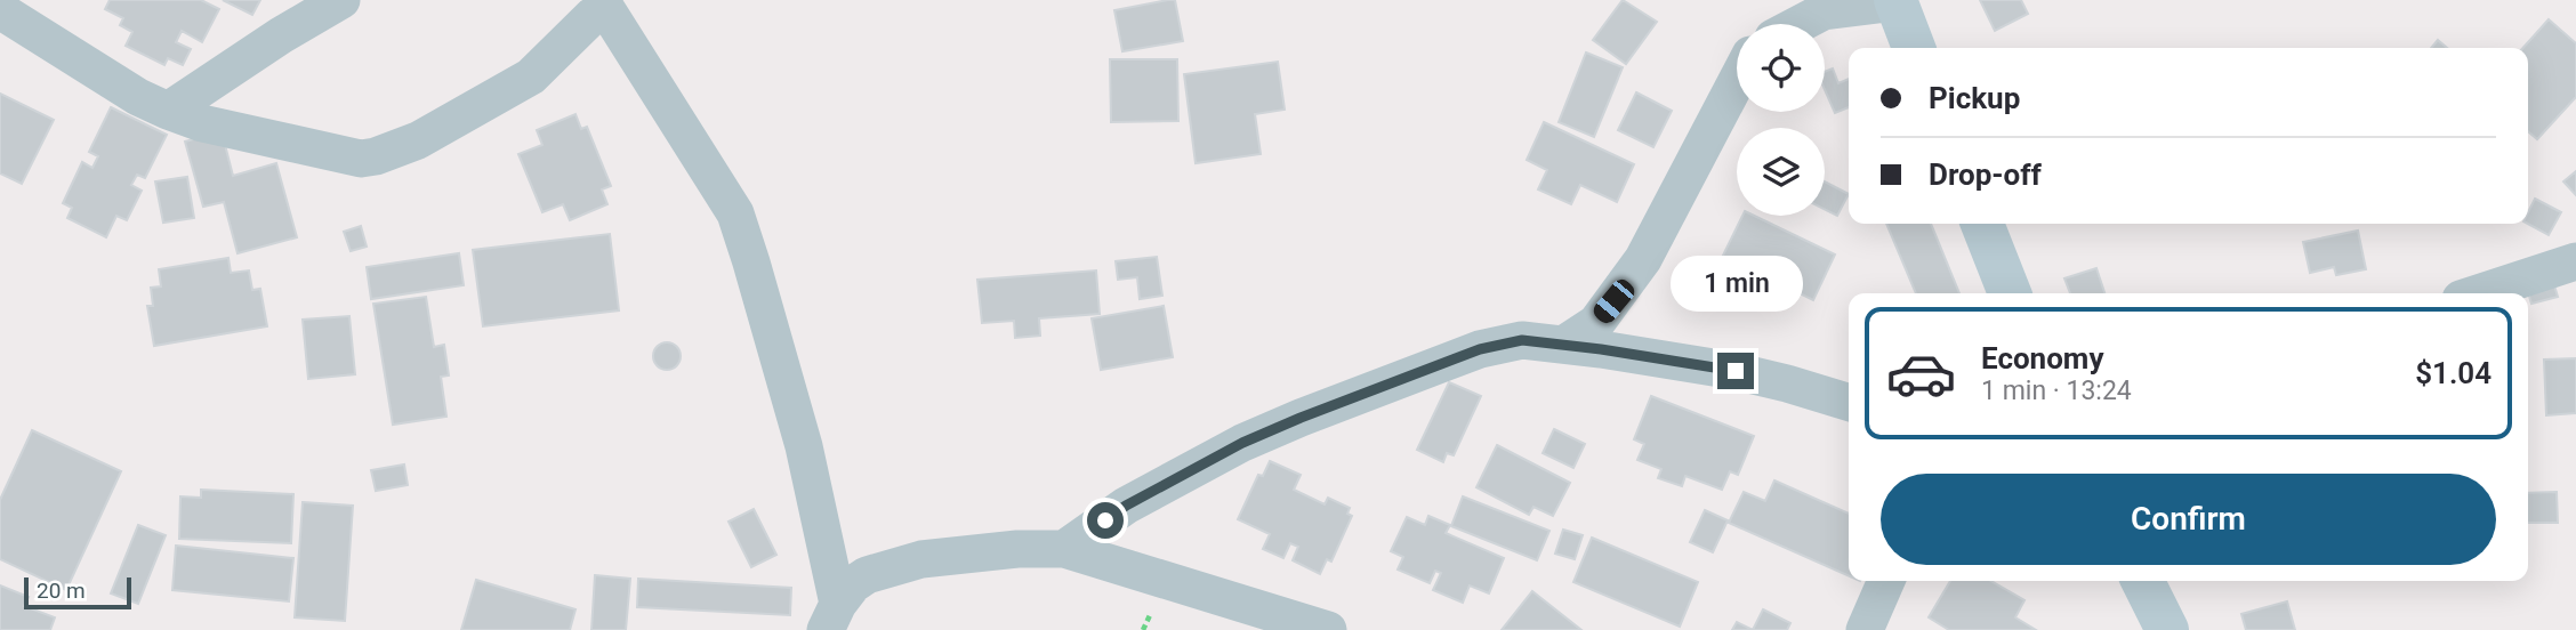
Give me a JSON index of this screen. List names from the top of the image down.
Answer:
{
  "scale_bar": "20 m",
  "page": {
    "banner": ["Pickup", "Drop-off"],
    "bubble": "1 min",
    "list": [
      {
        "name": "Economy",
        "note": "1 min · 13:24",
        "value": "$1.04"
      }
    ],
    "buttons": "Confirm",
    "scale": "20 m"
  }
}
